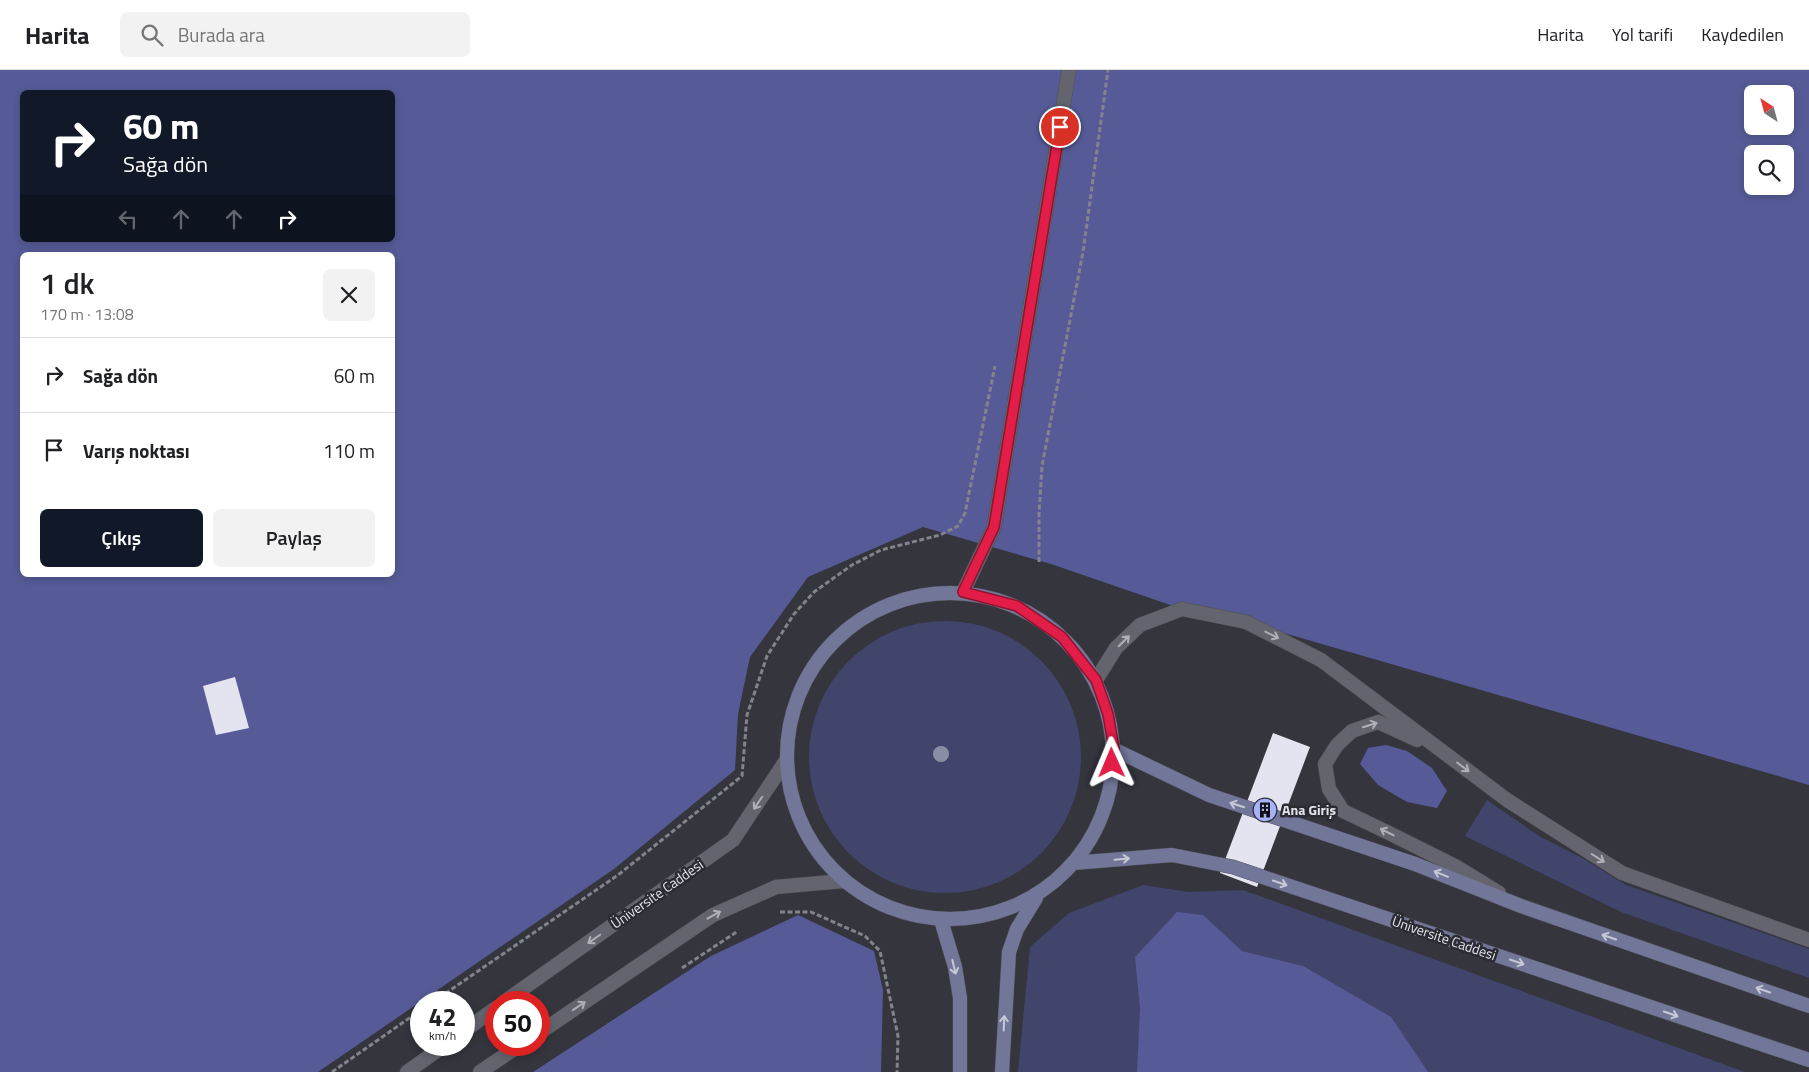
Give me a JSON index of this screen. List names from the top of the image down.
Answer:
{
  "streets": {
    "main road": ["Üniversite Caddesi"]
  },
  "places": {
    "building": ["Ana Giriş"]
  },
  "north": "top left",
  "page": {
    "header": "Harita",
    "search": "Burada ara",
    "nav": ["Harita", "Yol tarifi", "Kaydedilen"],
    "turn": ["60 m", "Sağa dön"],
    "heading": ["1 dk", "170 m · 13:08"],
    "list": [
      {
        "name": "Sağa dön",
        "value": "60 m"
      },
      {
        "name": "Varış noktası",
        "value": "110 m"
      }
    ],
    "buttons": ["Çıkış", "Paylaş"],
    "speed": "42 km/h",
    "limit": "50"
  }
}
